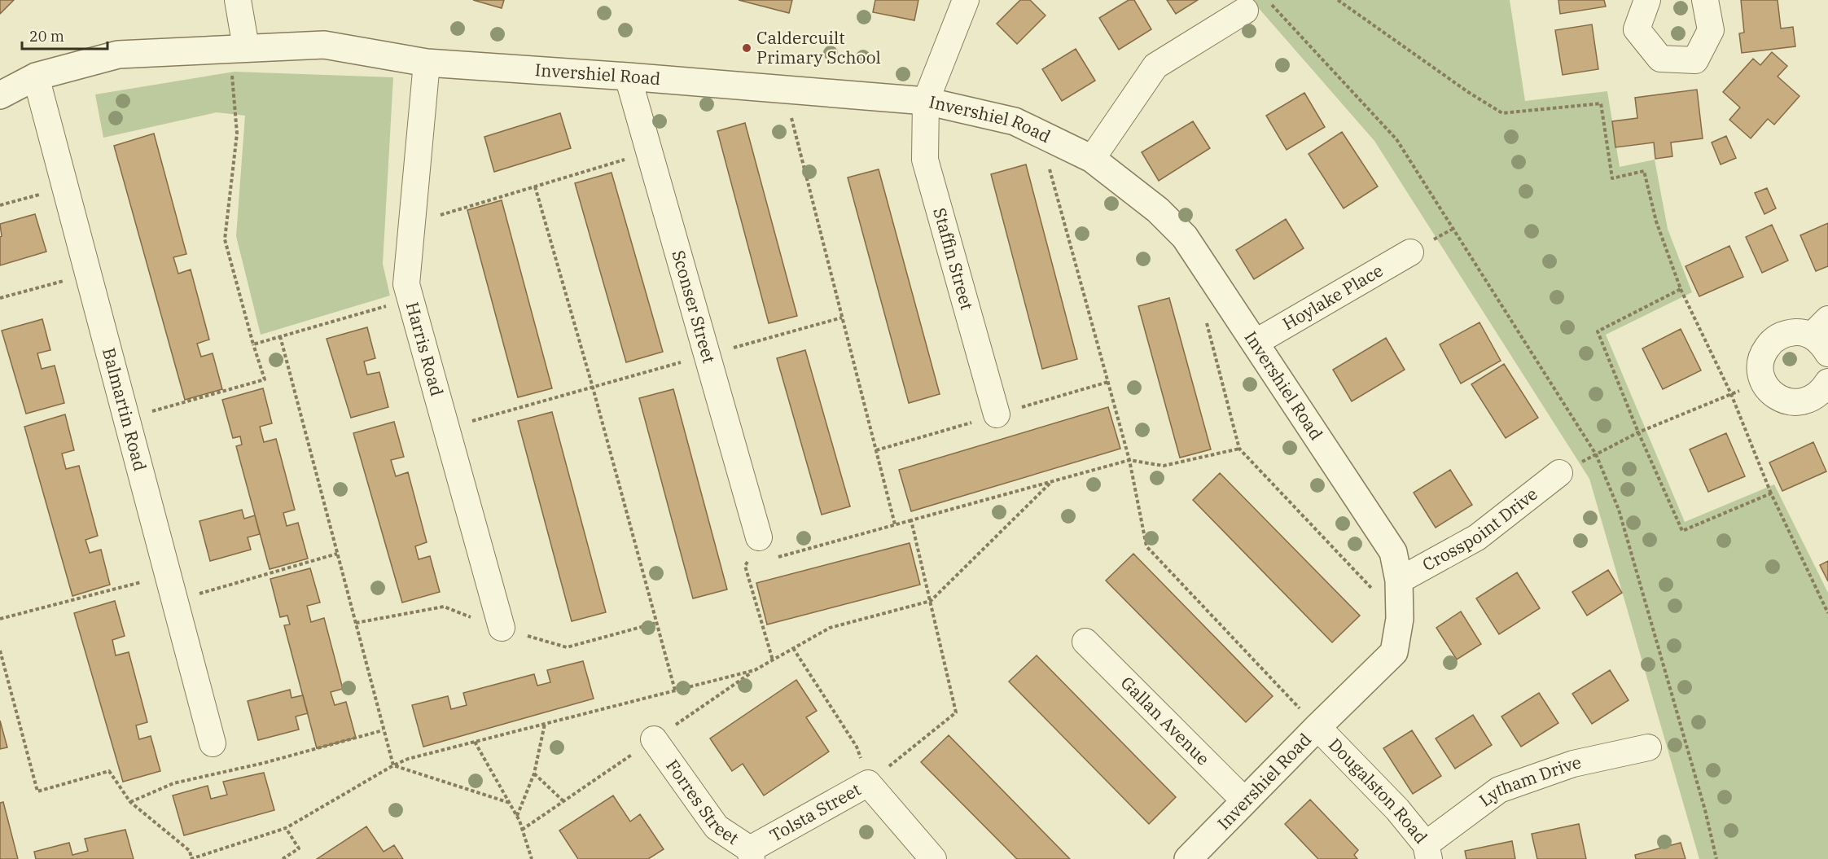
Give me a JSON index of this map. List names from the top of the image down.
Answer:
{
  "streets": {
    "street": [
      "Invershiel Road",
      "Staffin Street",
      "Hoylake Place",
      "Sconser Street",
      "Harris Road",
      "Balmartin Road",
      "Crosspoint Drive",
      "Gallan Avenue",
      "Lytham Drive",
      "Dougalston Road",
      "Forres Street",
      "Tolsta Street"
    ]
  },
  "crossings": [
    ["Invershiel Road", "Staffin Street"],
    ["Invershiel Road", "Hoylake Place"],
    ["Invershiel Road", "Sconser Street"],
    ["Invershiel Road", "Harris Road"],
    ["Invershiel Road", "Balmartin Road"],
    ["Invershiel Road", "Crosspoint Drive"],
    ["Invershiel Road", "Gallan Avenue"],
    ["Invershiel Road", "Dougalston Road"],
    ["Lytham Drive", "Dougalston Road"],
    ["Forres Street", "Tolsta Street"]
  ],
  "places": ["Caldercuilt Primary School"],
  "scale_bar": "20 m"
}
